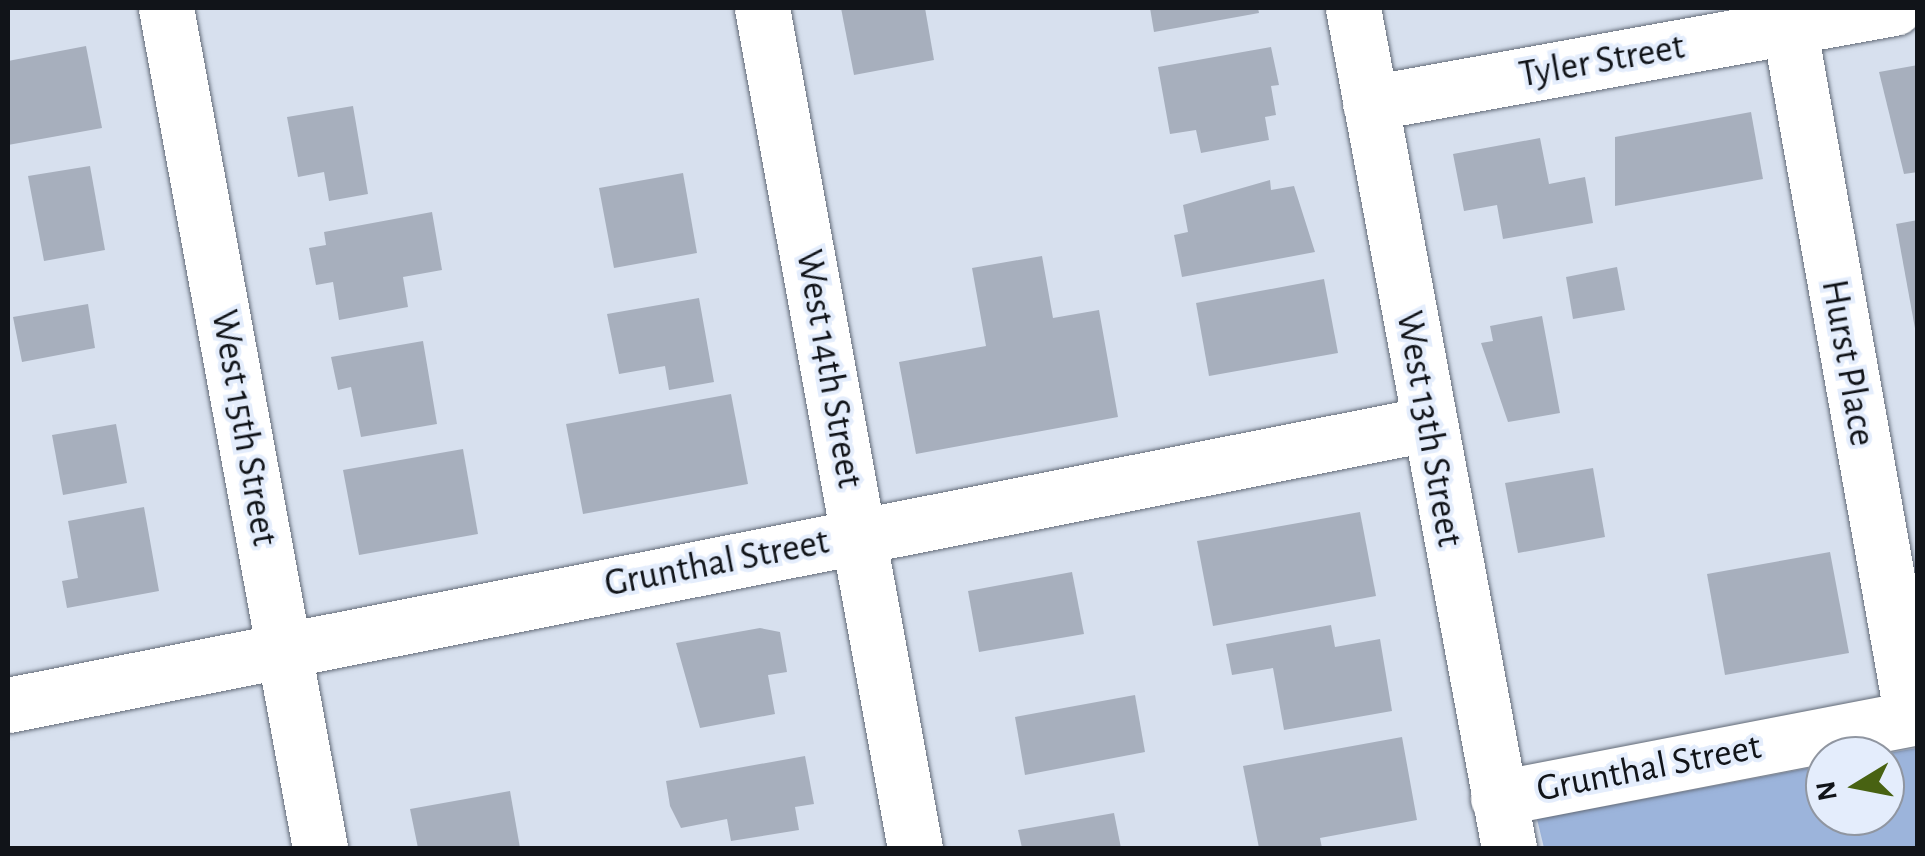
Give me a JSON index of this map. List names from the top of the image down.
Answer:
{
  "streets": {
    "street": [
      "Tyler Street",
      "Hurst Place",
      "West 14th Street",
      "West 15th Street",
      "West 13th Street",
      "Grunthal Street"
    ]
  },
  "crossings": [
    ["Tyler Street", "Hurst Place"],
    ["Tyler Street", "West 13th Street"],
    ["Hurst Place", "Grunthal Street"],
    ["West 14th Street", "Grunthal Street"],
    ["West 15th Street", "Grunthal Street"],
    ["West 13th Street", "Grunthal Street"]
  ],
  "north": "left"
}
